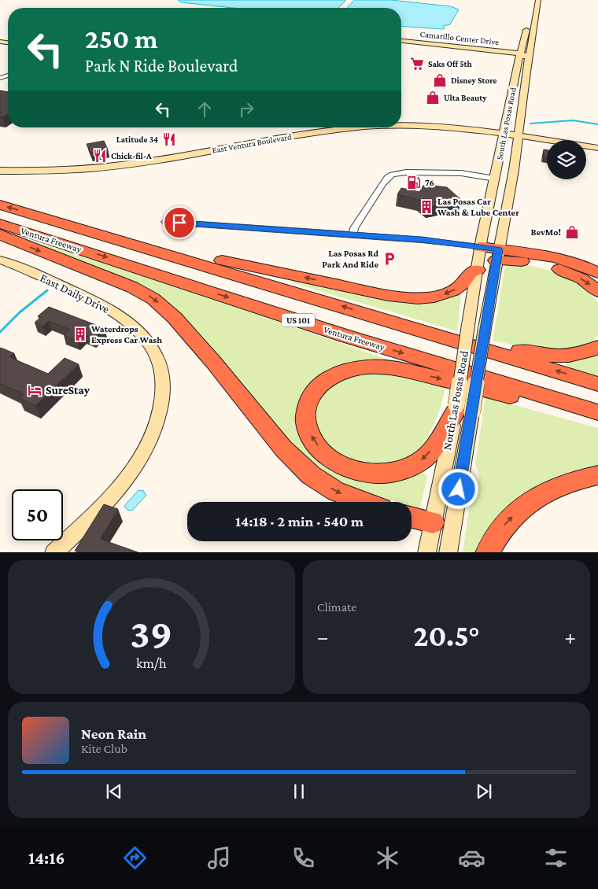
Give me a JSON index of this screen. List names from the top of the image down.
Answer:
{
  "streets": {
    "highway": ["Ventura Freeway", "US 101"],
    "main road": [
      "Camarillo Center Drive",
      "South Las Posas Road",
      "East Ventura Boulevard",
      "East Daily Drive",
      "North Las Posas Road"
    ]
  },
  "crossings": [
    ["Camarillo Center Drive", "South Las Posas Road"],
    ["South Las Posas Road", "East Ventura Boulevard"],
    ["South Las Posas Road", "North Las Posas Road"]
  ],
  "places": {
    "supermarket": ["Saks Off 5th"],
    "shop": ["Disney Store", "Ulta Beauty", "BevMo!"],
    "restaurant": ["Latitude 34", "Chick-fil-A"],
    "fuel station": ["76"],
    "building": ["Las Posas Car Wash & Lube Center", "Waterdrops Express Car Wash"],
    "parking": ["Las Posas Rd Park And Ride"],
    "hotel": ["SureStay"]
  },
  "page": {
    "turn": ["250 m", "Park N Ride Boulevard"],
    "limit": "50",
    "trip": "14:18 · 2 min · 540 m",
    "tile": "Climate",
    "heat": ["−", "20.5°", "+"],
    "song": ["Neon Rain", "Kite Club"],
    "tabs": "14:16",
    "gauge": ["39", "km/h"]
  }
}
